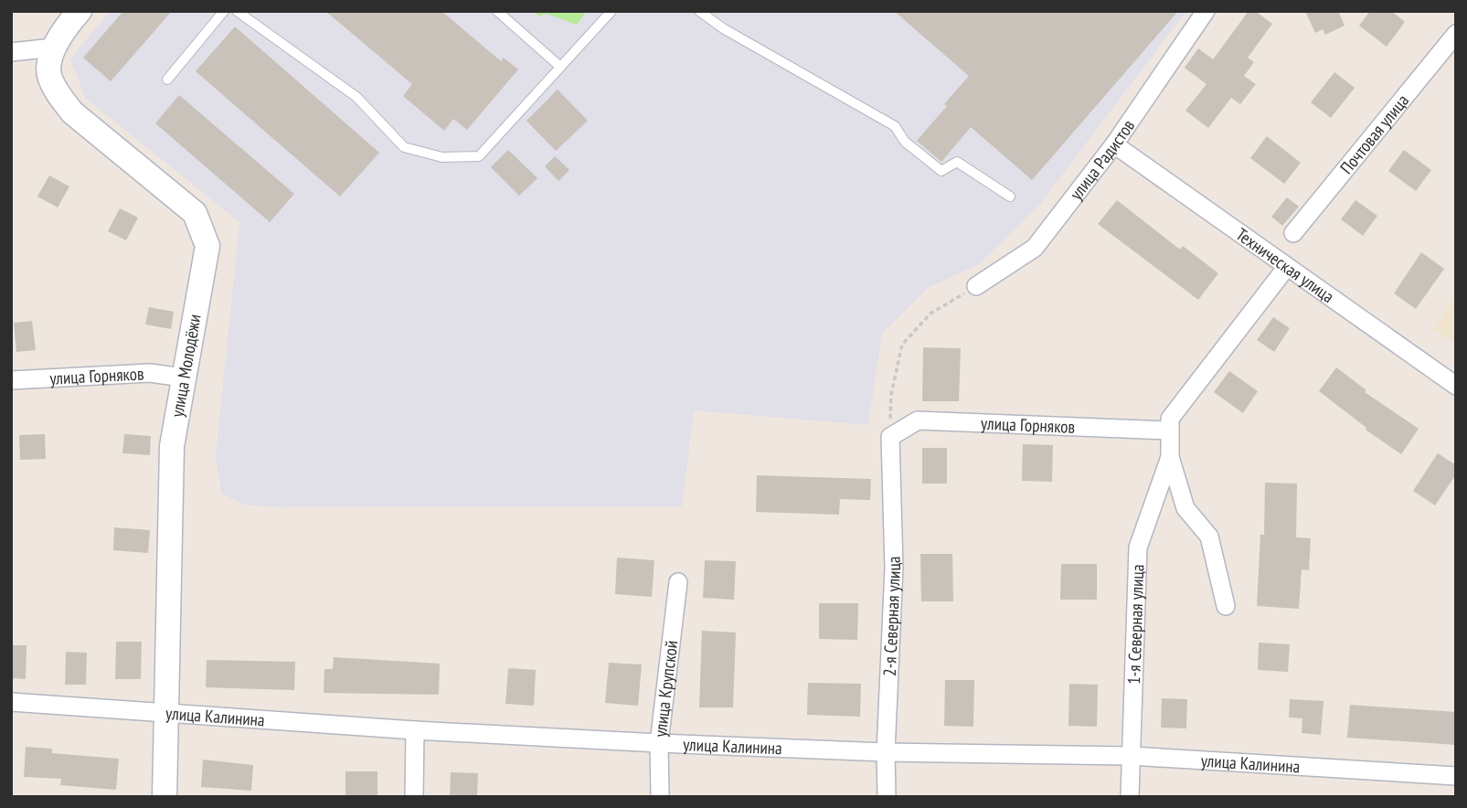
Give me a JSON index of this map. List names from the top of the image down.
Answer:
{
  "streets": {
    "main road": ["улица Молодёжи"],
    "street": [
      "Почтовая улица",
      "улица Радистов",
      "Техническая улица",
      "улица Горняков",
      "2-я Северная улица",
      "1-я Северная улица",
      "улица Крупской",
      "улица Калинина"
    ]
  },
  "crossings": [
    ["улица Радистов", "Техническая улица"],
    ["Техническая улица", "1-я Северная улица"],
    ["улица Молодёжи", "улица Горняков"],
    ["улица Молодёжи", "улица Калинина"],
    ["улица Горняков", "2-я Северная улица"],
    ["улица Горняков", "1-я Северная улица"],
    ["2-я Северная улица", "улица Калинина"],
    ["1-я Северная улица", "улица Калинина"],
    ["улица Крупской", "улица Калинина"]
  ]
}
